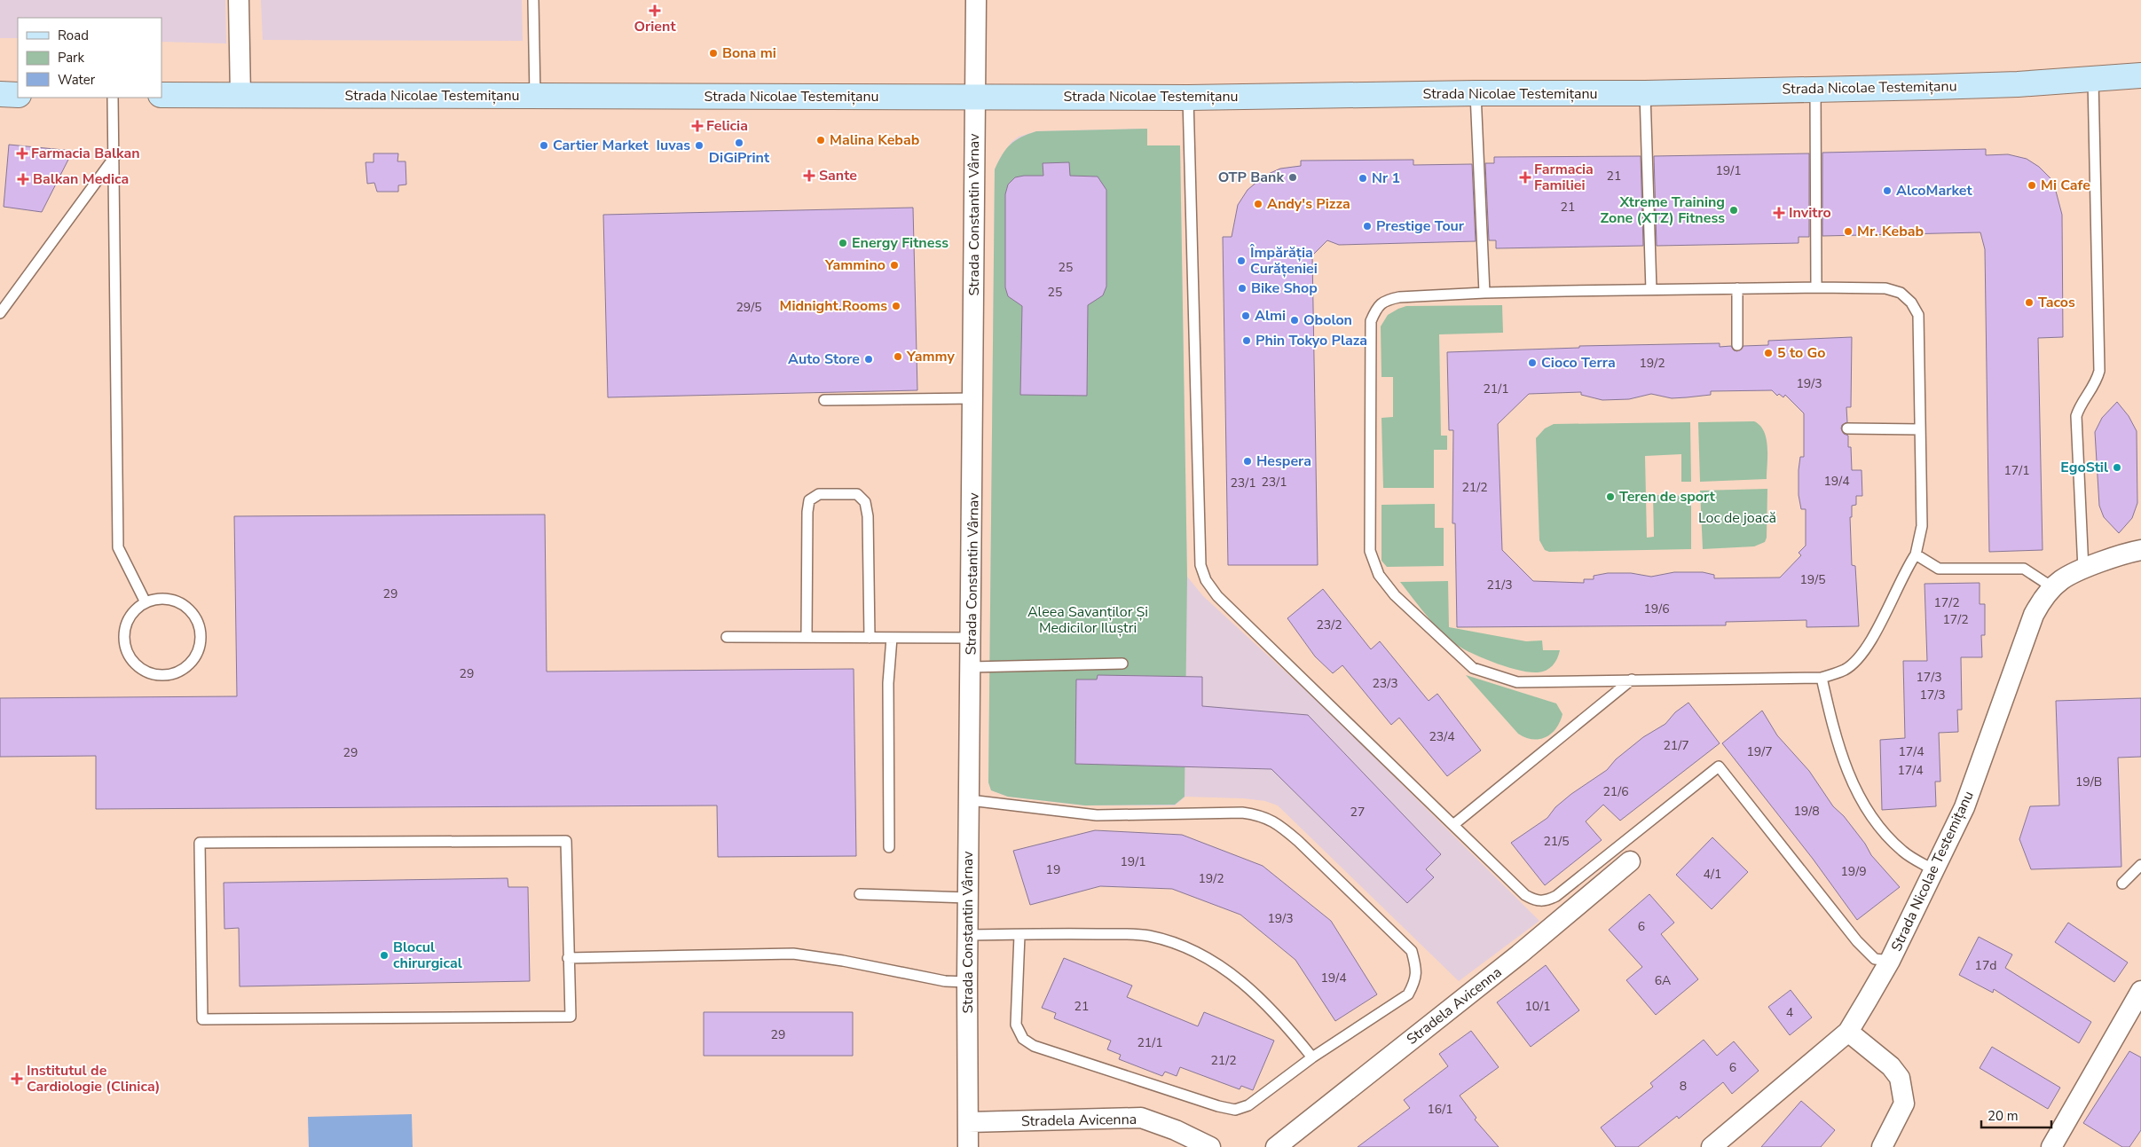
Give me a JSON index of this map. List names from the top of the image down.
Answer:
{
  "streets": {
    "main road": ["Strada Nicolae Testemițanu"],
    "street": ["Strada Constantin Vârnav", "Stradela Avicenna"]
  },
  "crossings": [
    ["Strada Nicolae Testemițanu", "Strada Constantin Vârnav"],
    ["Strada Constantin Vârnav", "Stradela Avicenna"]
  ],
  "parks": ["Loc de joacă", "Aleea Savanților Și Medicilor Iluștri"],
  "places": {
    "health": [
      "Orient",
      "Felicia",
      "Farmacia Balkan",
      "Sante",
      "Farmacia Familiei",
      "Balkan Medica",
      "Invitro",
      "Institutul de Cardiologie (Clinica)"
    ],
    "other": [
      "Bona mi",
      "Malina Kebab",
      "DiGiPrint",
      "Cartier Market",
      "Iuvas",
      "OTP Bank",
      "Nr 1",
      "Mi Cafe",
      "AlcoMarket",
      "Andy's Pizza",
      "Xtreme Training Zone (XTZ) Fitness",
      "Prestige Tour",
      "Mr. Kebab",
      "Energy Fitness",
      "Împărăția Curățeniei",
      "Yammino",
      "Bike Shop",
      "Tacos",
      "Midnight.Rooms",
      "Almi",
      "Obolon",
      "Phin Tokyo Plaza",
      "5 to Go",
      "Yammy",
      "Auto Store",
      "Cioco Terra",
      "Hespera",
      "EgoStil",
      "Teren de sport",
      "Blocul chirurgical"
    ]
  },
  "house_numbers": [
    "19/1",
    "21",
    "21",
    "25",
    "25",
    "29/5",
    "19/2",
    "19/3",
    "21/1",
    "17/1",
    "19/4",
    "23/1",
    "23/1",
    "21/2",
    "19/5",
    "21/3",
    "29",
    "17/2",
    "19/6",
    "17/2",
    "23/2",
    "29",
    "17/3",
    "23/3",
    "17/3",
    "23/4",
    "21/7",
    "19/7",
    "17/4",
    "29",
    "17/4",
    "19/B",
    "21/6",
    "19/8",
    "27",
    "21/5",
    "19/1",
    "19",
    "19/9",
    "4/1",
    "19/2",
    "19/3",
    "6",
    "17d",
    "19/4",
    "6A",
    "21",
    "10/1",
    "4",
    "29",
    "21/1",
    "21/2",
    "6",
    "8",
    "16/1"
  ],
  "legend": ["Road", "Park", "Water"],
  "scale_bar": "20 m"
}
